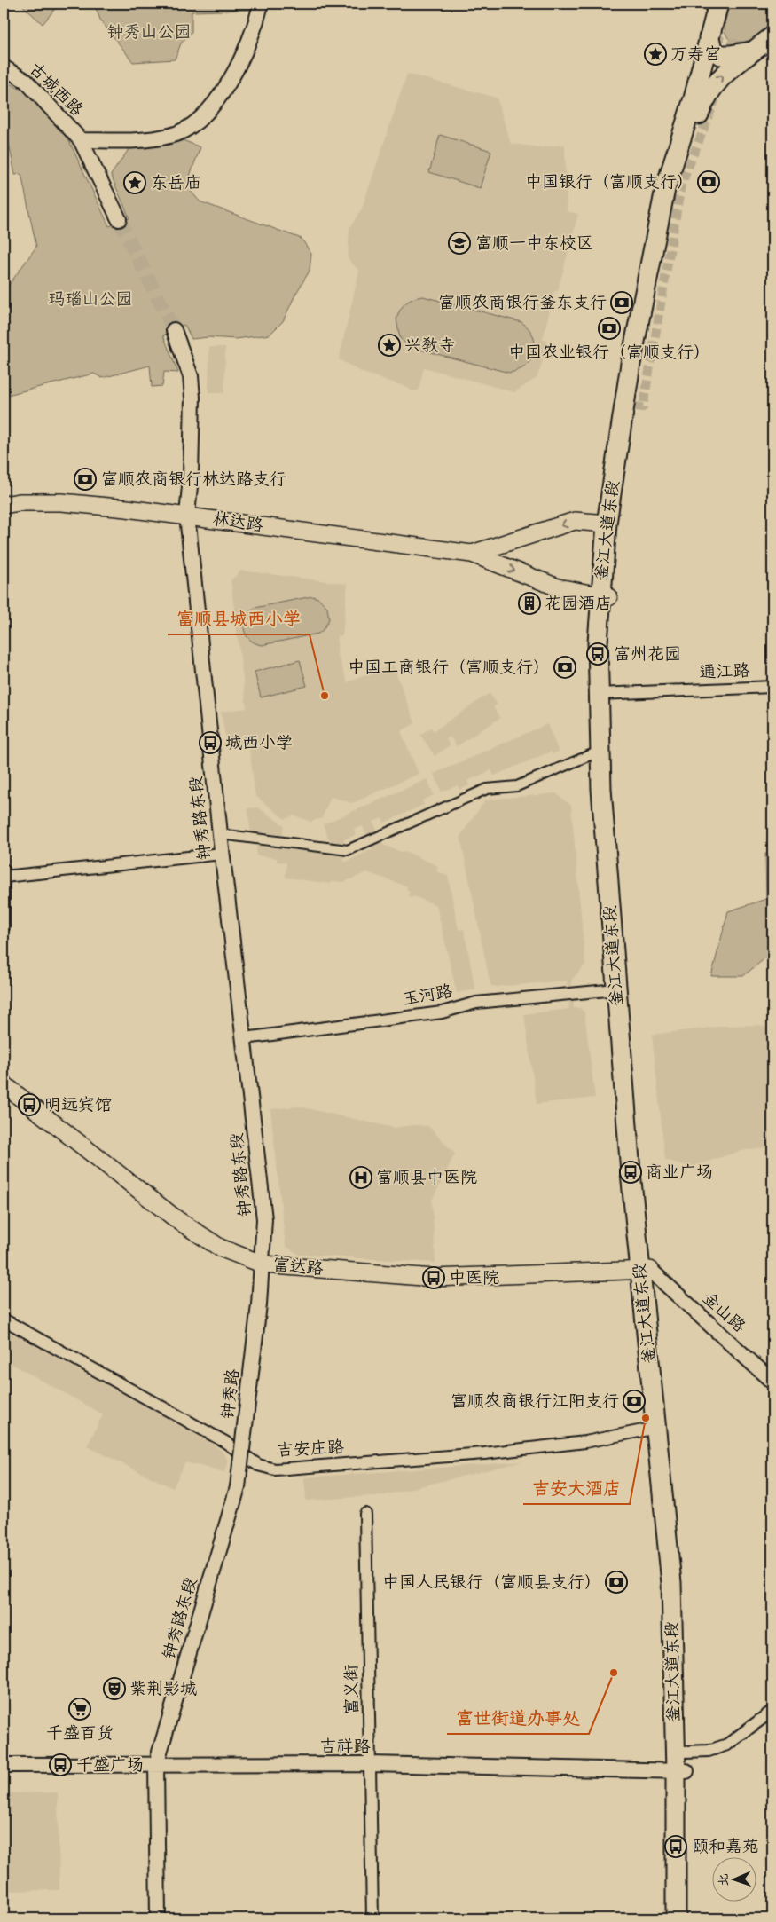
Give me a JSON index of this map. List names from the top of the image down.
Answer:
{
  "streets": {
    "main road": ["林达路", "釜江大道东段", "富达路"],
    "street": [
      "古城西路",
      "通江路",
      "钟秀路东段",
      "玉河路",
      "金山路",
      "钟秀路",
      "吉安庄路",
      "富义街",
      "吉祥路"
    ]
  },
  "crossings": [
    ["林达路", "钟秀路东段"],
    ["釜江大道东段", "通江路"],
    ["釜江大道东段", "玉河路"],
    ["釜江大道东段", "富达路"],
    ["釜江大道东段", "金山路"],
    ["釜江大道东段", "吉安庄路"],
    ["釜江大道东段", "吉祥路"],
    ["钟秀路东段", "玉河路"],
    ["钟秀路东段", "富达路"],
    ["钟秀路东段", "钟秀路"],
    ["钟秀路东段", "吉祥路"],
    ["富达路", "金山路"],
    ["富义街", "吉祥路"]
  ],
  "parks": ["钟秀山公园", "玛瑙山公园"],
  "places": {
    "place": ["万寿宫", "东岳庙", "兴教寺"],
    "bank": [
      "中国银行（富顺支行）",
      "富顺农商银行釜东支行",
      "中国农业银行（富顺支行）",
      "富顺农商银行林达路支行",
      "中国工商银行（富顺支行）",
      "富顺农商银行江阳支行",
      "中国人民银行（富顺县支行）"
    ],
    "school or university": ["富顺一中东校区"],
    "building": ["花园酒店"],
    "bus stop": [
      "富州花园",
      "城西小学",
      "明远宾馆",
      "商业广场",
      "中医院",
      "千盛广场",
      "颐和嘉苑"
    ],
    "other": ["富顺县城西小学", "吉安大酒店", "富世街道办事处"],
    "hospital": ["富顺县中医院"],
    "theatre": ["紫荆影城"],
    "supermarket": ["千盛百货"]
  },
  "north": "left"
}
